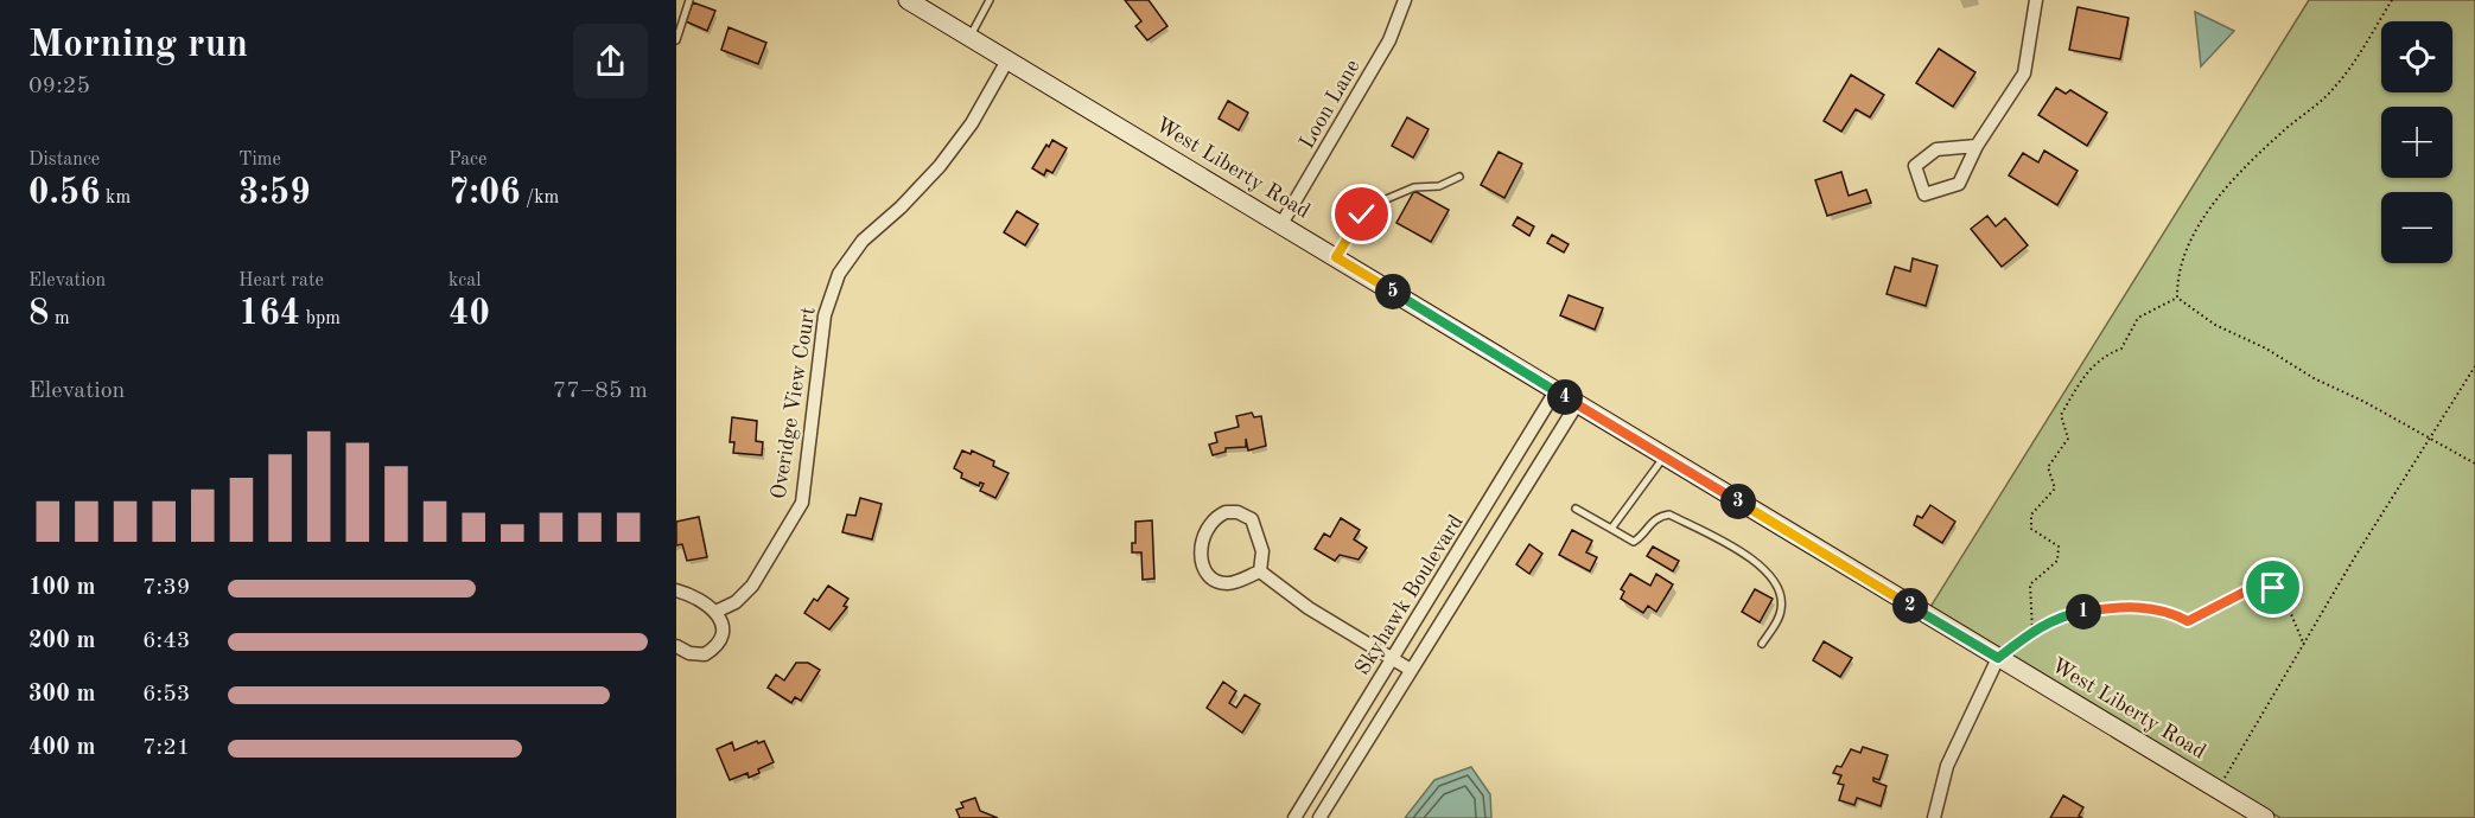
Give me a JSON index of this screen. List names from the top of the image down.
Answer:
{
  "streets": {
    "main road": ["West Liberty Road"],
    "street": ["Loon Lane", "Overidge View Court", "Skyhawk Boulevard"]
  },
  "crossings": [
    ["Loon Lane", "West Liberty Road"],
    ["West Liberty Road", "Overidge View Court"],
    ["West Liberty Road", "Skyhawk Boulevard"]
  ],
  "page": {
    "heading": ["Morning run", "09:25"],
    "map_buttons": ["+", "−"],
    "stats": [
      ["Distance", "0.56 km"],
      ["Time", "3:59"],
      ["Pace", "7:06 /km"],
      ["Elevation", "8 m"],
      ["Heart rate", "164 bpm"],
      ["kcal", "40"]
    ],
    "pins": [
      "5",
      "4",
      "3",
      "2",
      "1"
    ],
    "chart": ["Elevation", "77–85 m"],
    "list": [
      {
        "name": "100 m",
        "note": "7:39"
      },
      {
        "name": "200 m",
        "note": "6:43"
      },
      {
        "name": "300 m",
        "note": "6:53"
      },
      {
        "name": "400 m",
        "note": "7:21"
      }
    ]
  }
}
